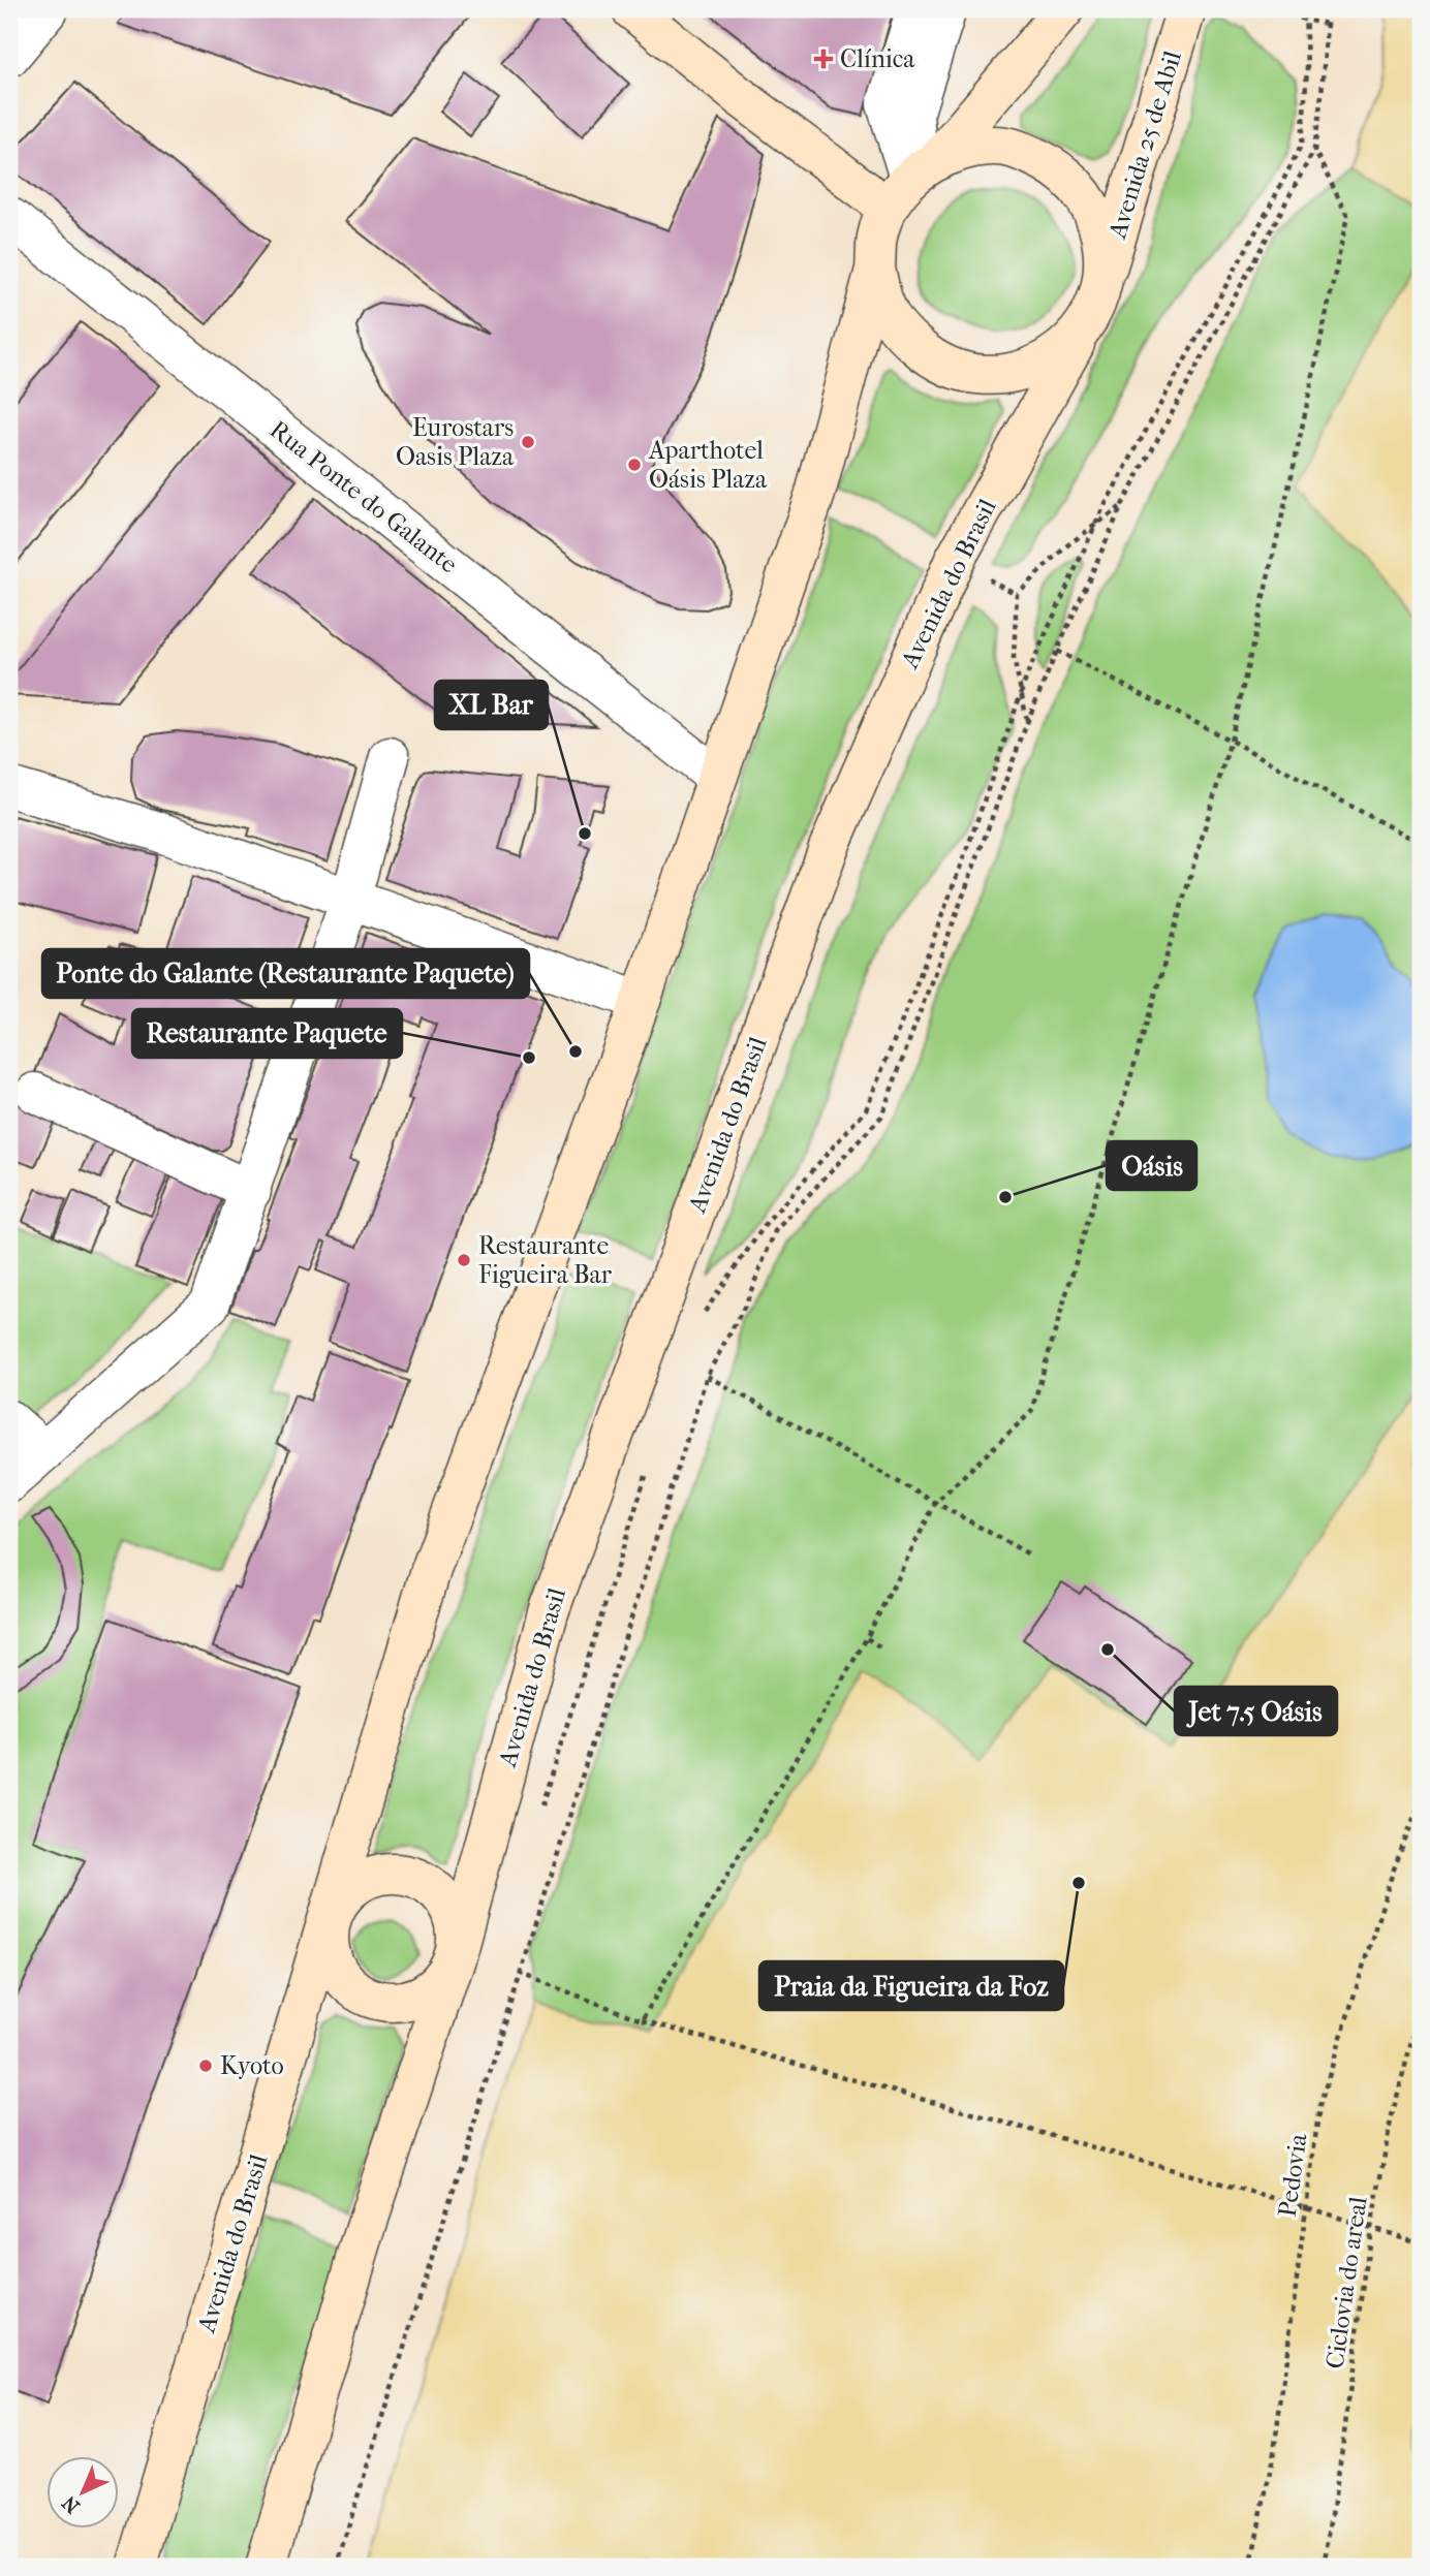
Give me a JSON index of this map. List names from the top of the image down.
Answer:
{
  "streets": {
    "main road": ["Avenida 25 de Abil", "Avenida do Brasil"],
    "street": ["Rua Ponte do Galante"],
    "path": ["Pedovia", "Ciclovia do areal"]
  },
  "crossings": [
    ["Avenida 25 de Abil", "Avenida do Brasil"],
    ["Rua Ponte do Galante", "Avenida do Brasil"]
  ],
  "places": {
    "health": ["Clínica"],
    "other": [
      "Eurostars Oasis Plaza",
      "Aparthotel Oásis Plaza",
      "XL Bar",
      "Ponte do Galante (Restaurante Paquete)",
      "Restaurante Paquete",
      "Oásis",
      "Restaurante Figueira Bar",
      "Jet 7.5 Oásis",
      "Praia da Figueira da Foz",
      "Kyoto"
    ]
  },
  "north": "bottom left"
}
